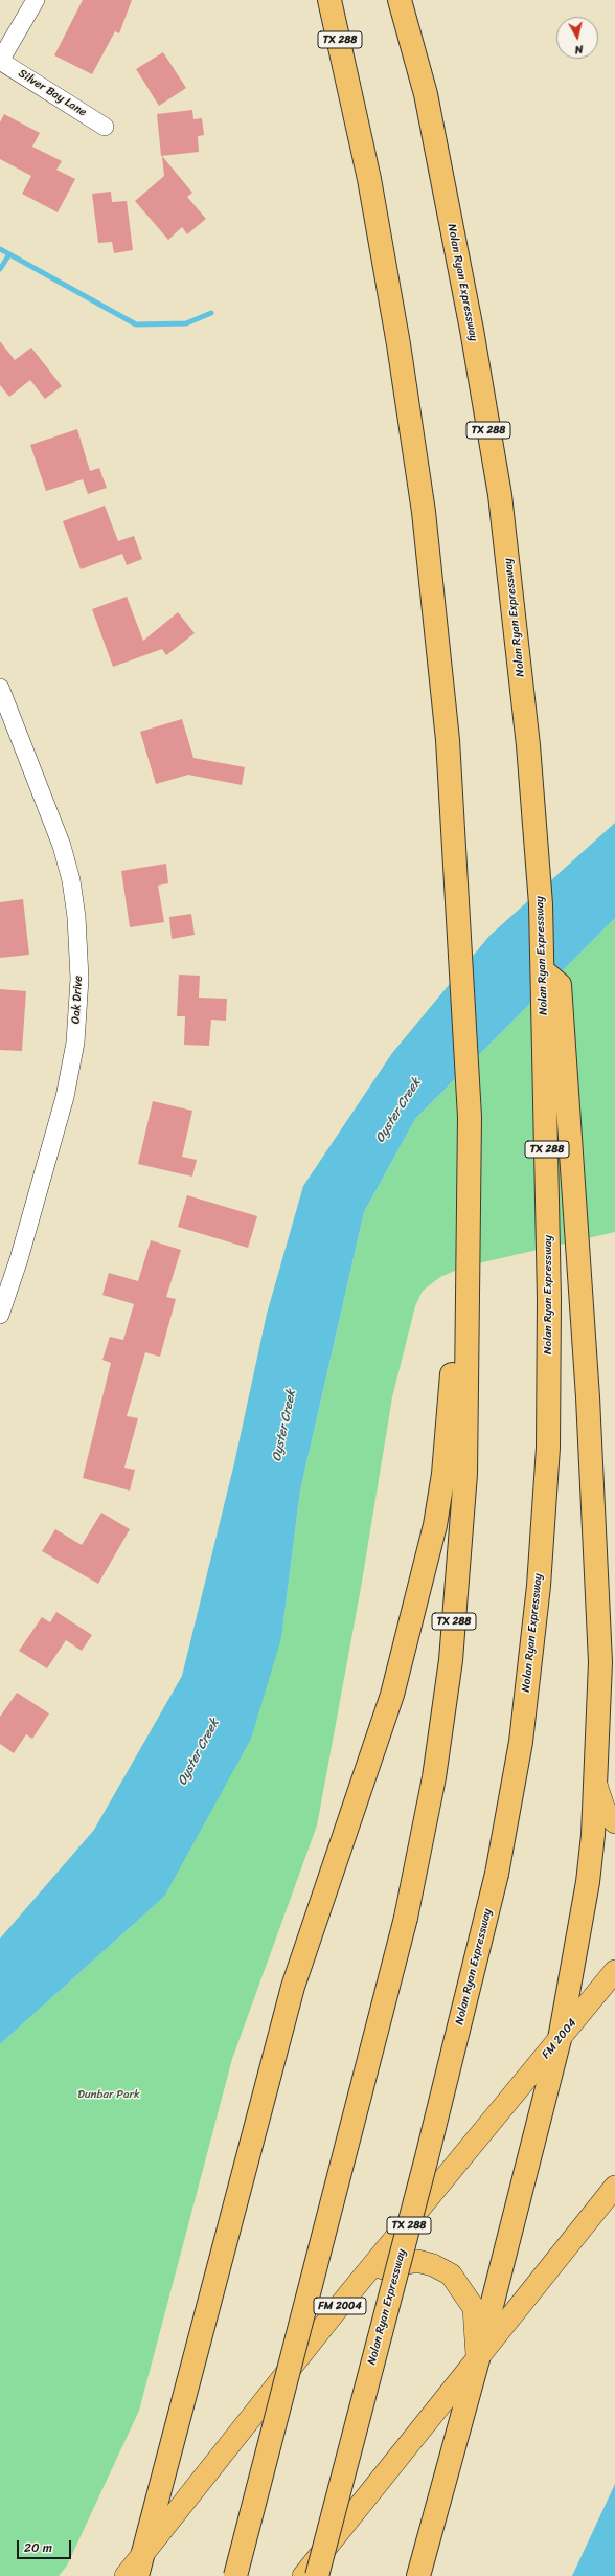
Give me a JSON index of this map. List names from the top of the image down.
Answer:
{
  "streets": {
    "highway": ["TX 288", "Nolan Ryan Expressway"],
    "main road": ["FM 2004"],
    "street": ["Silver Bay Lane", "Oak Drive"]
  },
  "water": ["Oyster Creek"],
  "parks": ["Dunbar Park"],
  "scale_bar": "20 m",
  "north": "bottom"
}
